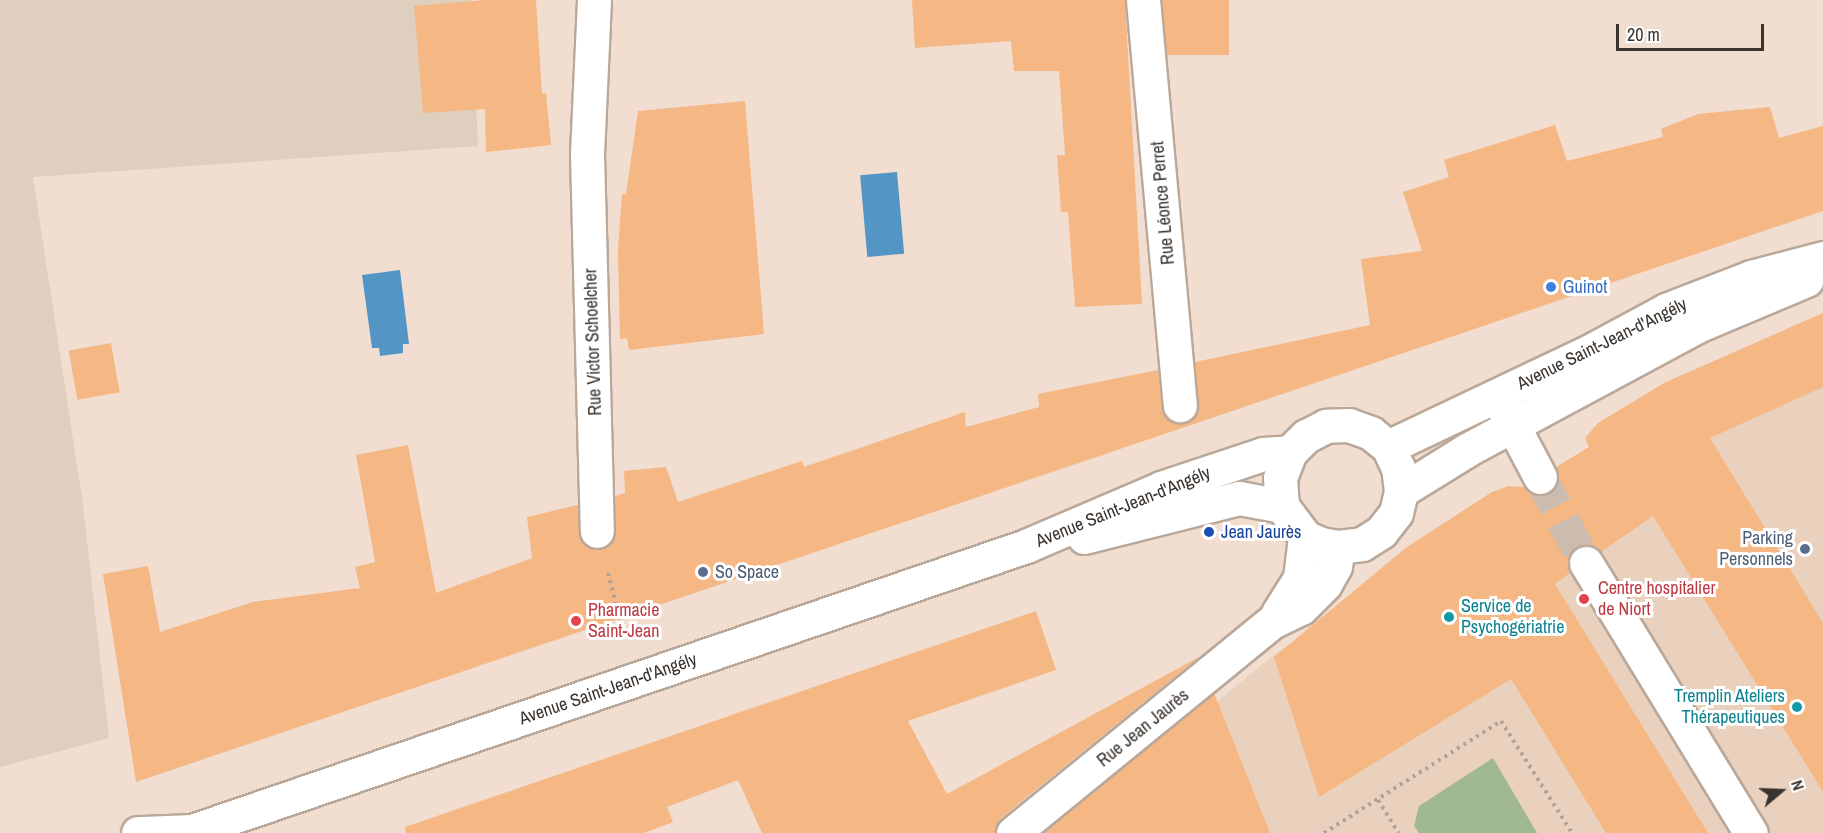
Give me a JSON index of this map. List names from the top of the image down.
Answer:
{
  "streets": {
    "main road": [
      "Rue Léonce Perret",
      "Rue Victor Schoelcher",
      "Avenue Saint-Jean-d'Angély",
      "Rue Jean Jaurès"
    ]
  },
  "crossings": [
    ["Avenue Saint-Jean-d'Angély", "Rue Jean Jaurès"]
  ],
  "places": [
    "Guinot",
    "Jean Jaurès",
    "Parking Personnels",
    "So Space",
    "Centre hospitalier de Niort",
    "Service de Psychogériatrie",
    "Pharmacie Saint-Jean",
    "Tremplin Ateliers Thérapeutiques"
  ],
  "scale_bar": "20 m",
  "north": "right"
}
